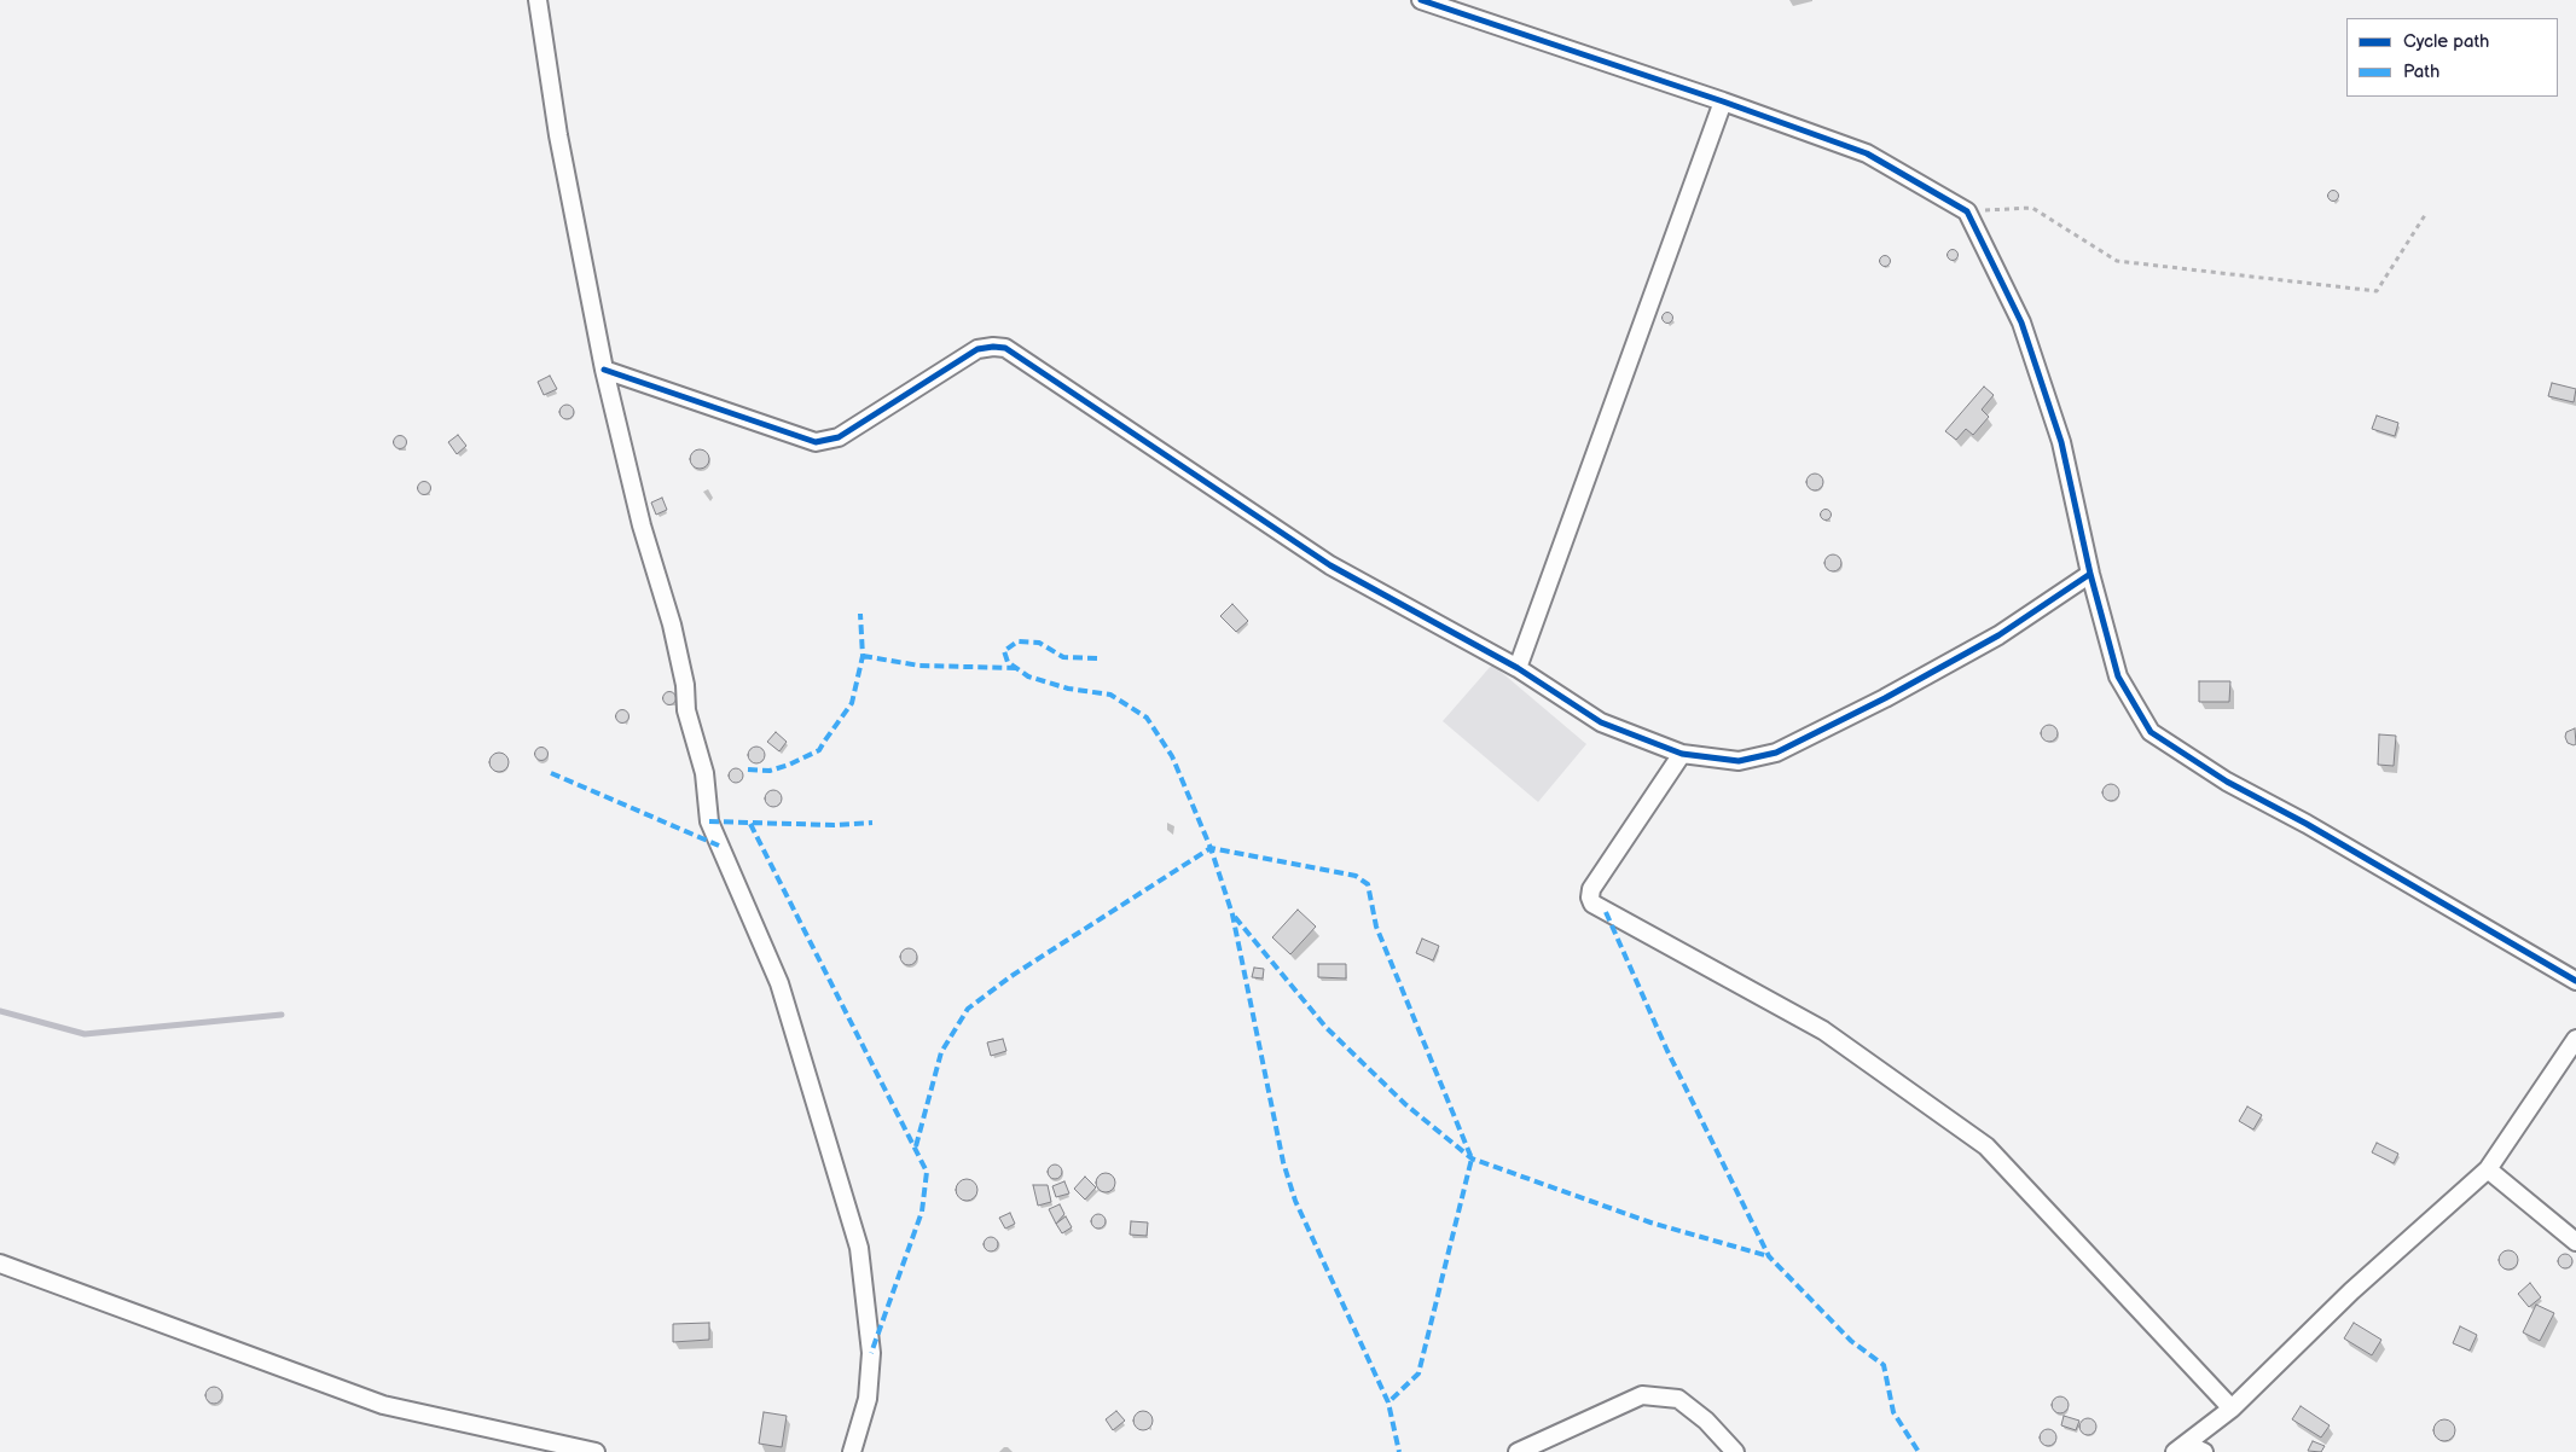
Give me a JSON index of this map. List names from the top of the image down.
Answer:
{
  "legend": ["Cycle path", "Path"]
}
